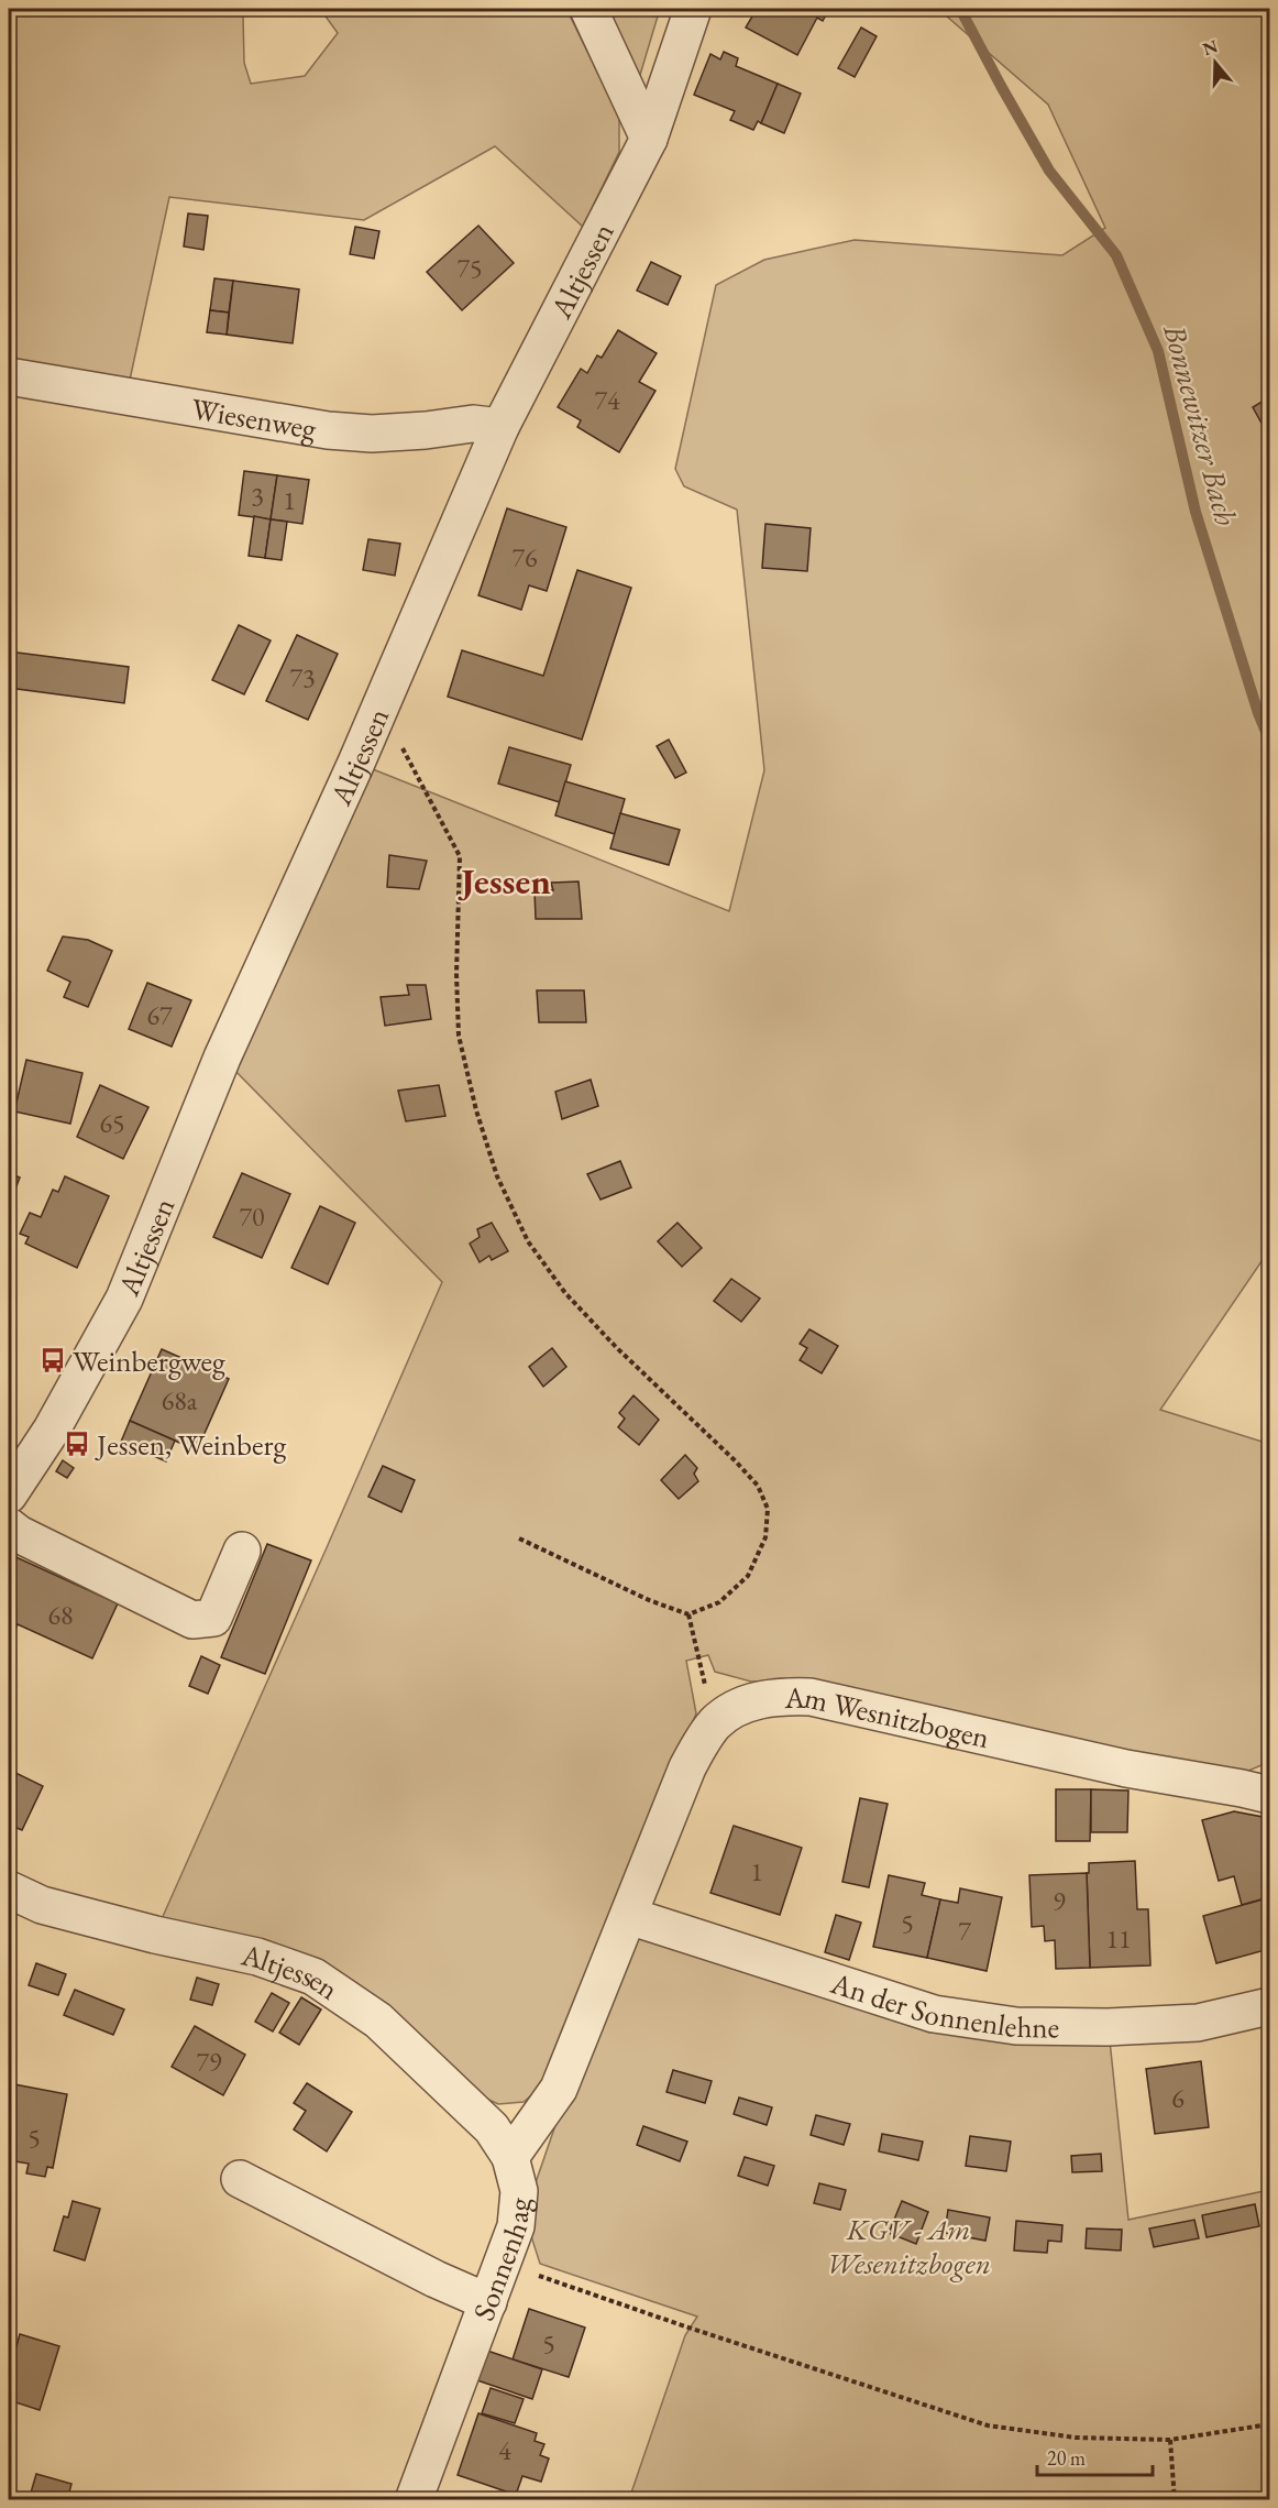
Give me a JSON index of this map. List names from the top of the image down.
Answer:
{
  "streets": {
    "street": [
      "Altjessen",
      "Wiesenweg",
      "Am Wesnitzbogen",
      "An der Sonnenlehne",
      "Sonnenhag"
    ]
  },
  "crossings": [
    ["Altjessen", "Wiesenweg"],
    ["Altjessen", "Sonnenhag"],
    ["Am Wesnitzbogen", "An der Sonnenlehne"],
    ["Am Wesnitzbogen", "Sonnenhag"],
    ["An der Sonnenlehne", "Sonnenhag"]
  ],
  "districts": ["Jessen"],
  "water": ["Bonnewitzer Bach"],
  "parks": ["KGV - Am Wesenitzbogen"],
  "places": {
    "bus stop": ["Weinbergweg", "Jessen, Weinberg"]
  },
  "house_numbers": [
    "75",
    "74",
    "3",
    "1",
    "76",
    "73",
    "67",
    "65",
    "70",
    "68a",
    "68",
    "1",
    "9",
    "5",
    "7",
    "11",
    "79",
    "6",
    "5",
    "5",
    "4"
  ],
  "scale_bar": "20 m",
  "north": "top"
}
